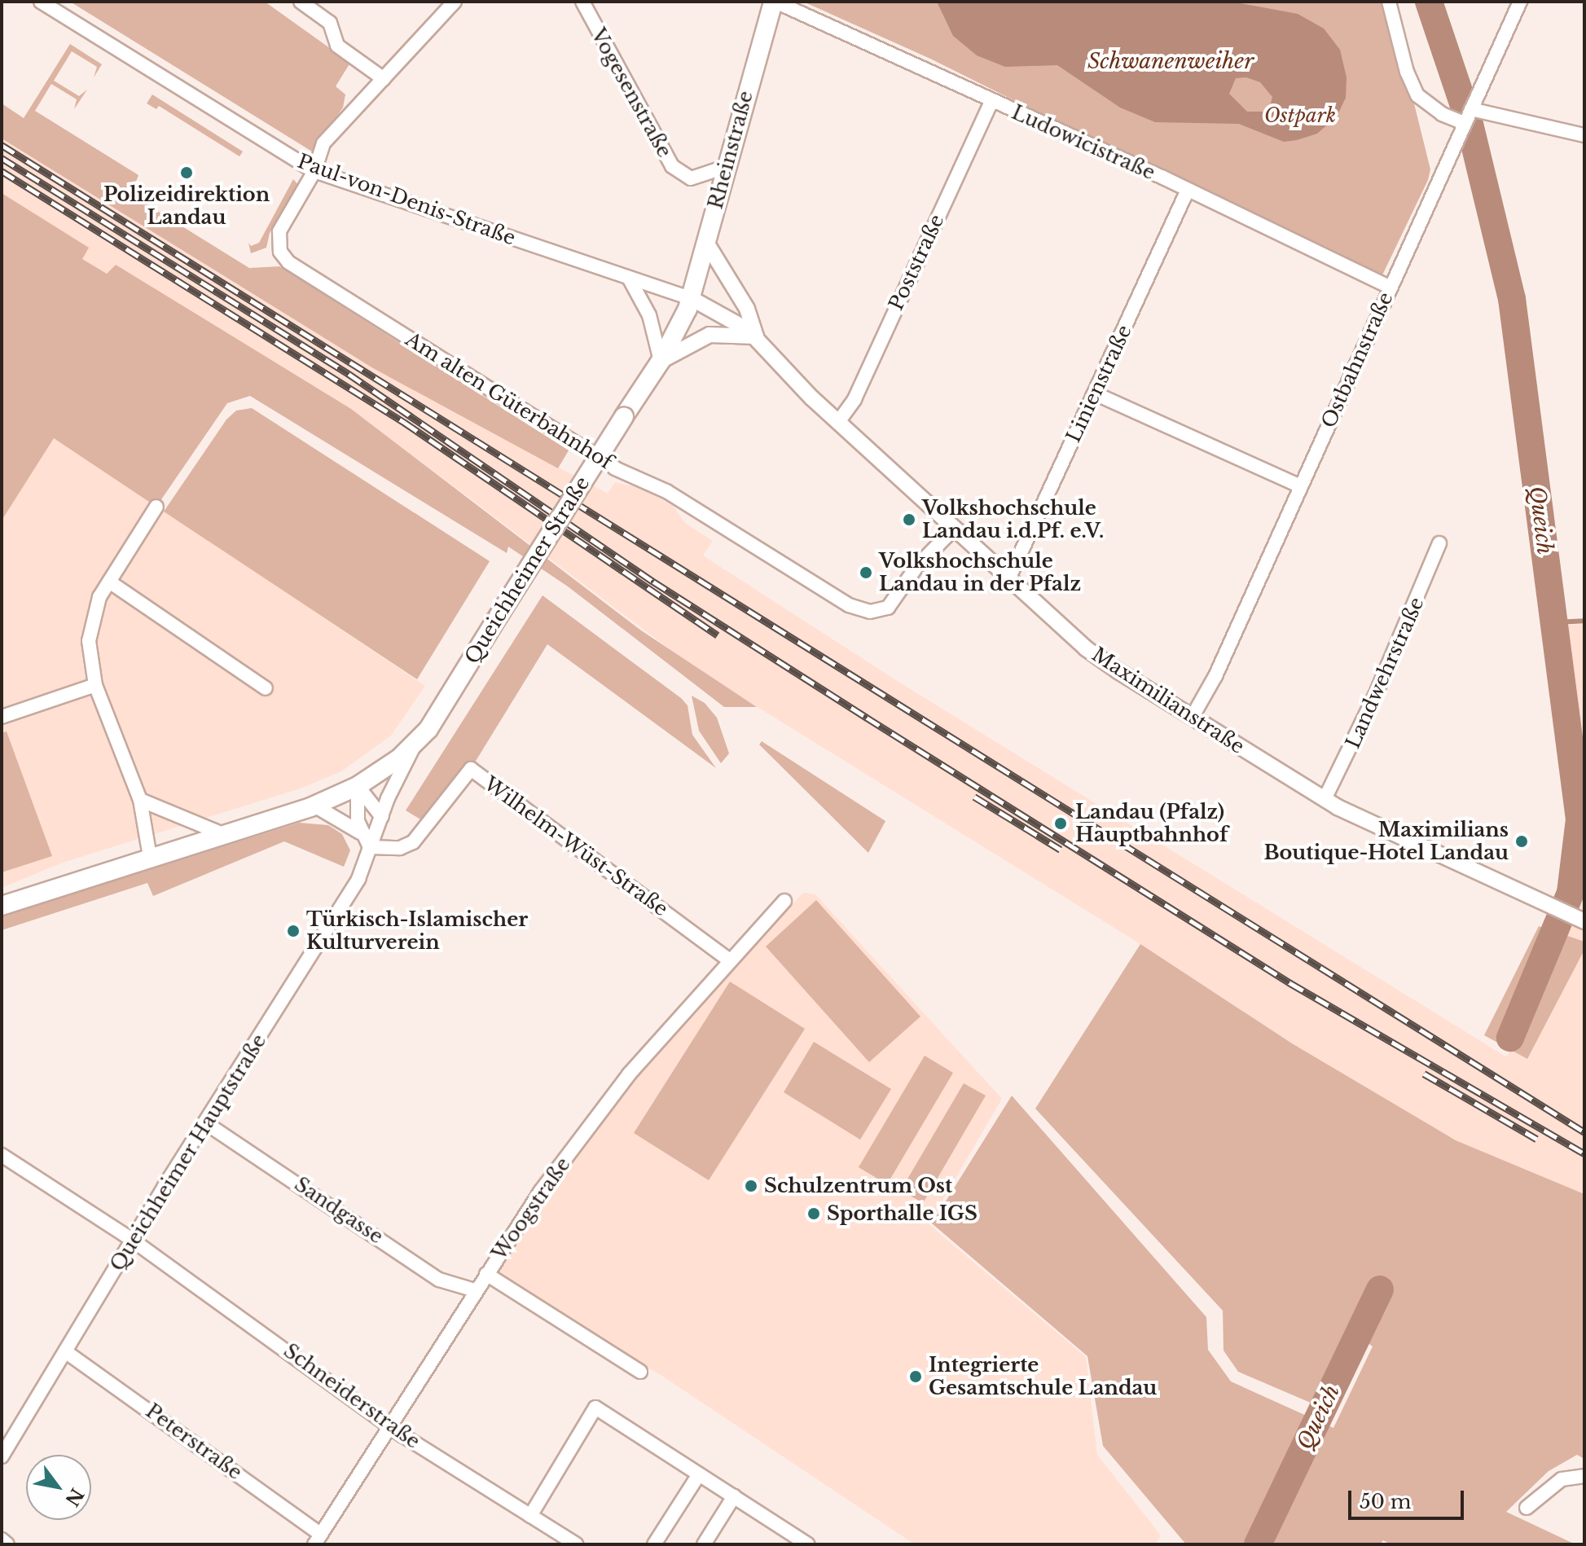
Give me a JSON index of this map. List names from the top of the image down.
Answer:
{
  "streets": {
    "main road": ["Rheinstraße", "Queichheimer Straße"],
    "street": [
      "Vogesenstraße",
      "Ludowicistraße",
      "Paul-von-Denis-Straße",
      "Poststraße",
      "Ostbahnstraße",
      "Linienstraße",
      "Am alten Güterbahnhof",
      "Landwehrstraße",
      "Maximilianstraße",
      "Wilhelm-Wüst-Straße",
      "Queichheimer Hauptstraße",
      "Woogstraße",
      "Sandgasse",
      "Schneiderstraße",
      "Peterstraße"
    ]
  },
  "crossings": [
    ["Vogesenstraße", "Rheinstraße"],
    ["Ludowicistraße", "Rheinstraße"],
    ["Ludowicistraße", "Poststraße"],
    ["Ludowicistraße", "Ostbahnstraße"],
    ["Ludowicistraße", "Linienstraße"],
    ["Rheinstraße", "Paul-von-Denis-Straße"],
    ["Rheinstraße", "Queichheimer Straße"],
    ["Rheinstraße", "Maximilianstraße"],
    ["Paul-von-Denis-Straße", "Am alten Güterbahnhof"],
    ["Paul-von-Denis-Straße", "Queichheimer Straße"],
    ["Paul-von-Denis-Straße", "Maximilianstraße"],
    ["Poststraße", "Maximilianstraße"],
    ["Ostbahnstraße", "Maximilianstraße"],
    ["Linienstraße", "Maximilianstraße"],
    ["Am alten Güterbahnhof", "Maximilianstraße"],
    ["Queichheimer Straße", "Maximilianstraße"],
    ["Queichheimer Straße", "Queichheimer Hauptstraße"],
    ["Landwehrstraße", "Maximilianstraße"],
    ["Wilhelm-Wüst-Straße", "Queichheimer Hauptstraße"],
    ["Wilhelm-Wüst-Straße", "Woogstraße"],
    ["Queichheimer Hauptstraße", "Sandgasse"],
    ["Queichheimer Hauptstraße", "Schneiderstraße"],
    ["Queichheimer Hauptstraße", "Peterstraße"],
    ["Woogstraße", "Sandgasse"],
    ["Woogstraße", "Schneiderstraße"],
    ["Woogstraße", "Peterstraße"]
  ],
  "water": ["Schwanenweiher", "Queich"],
  "parks": ["Ostpark"],
  "places": [
    "Polizeidirektion Landau",
    "Volkshochschule Landau i.d.Pf. e.V.",
    "Volkshochschule Landau in der Pfalz",
    "Landau (Pfalz) Hauptbahnhof",
    "Maximilians Boutique-Hotel Landau",
    "Türkisch-Islamischer Kulturverein",
    "Schulzentrum Ost",
    "Sporthalle IGS",
    "Integrierte Gesamtschule Landau"
  ],
  "scale_bar": "50 m",
  "north": "bottom right"
}
